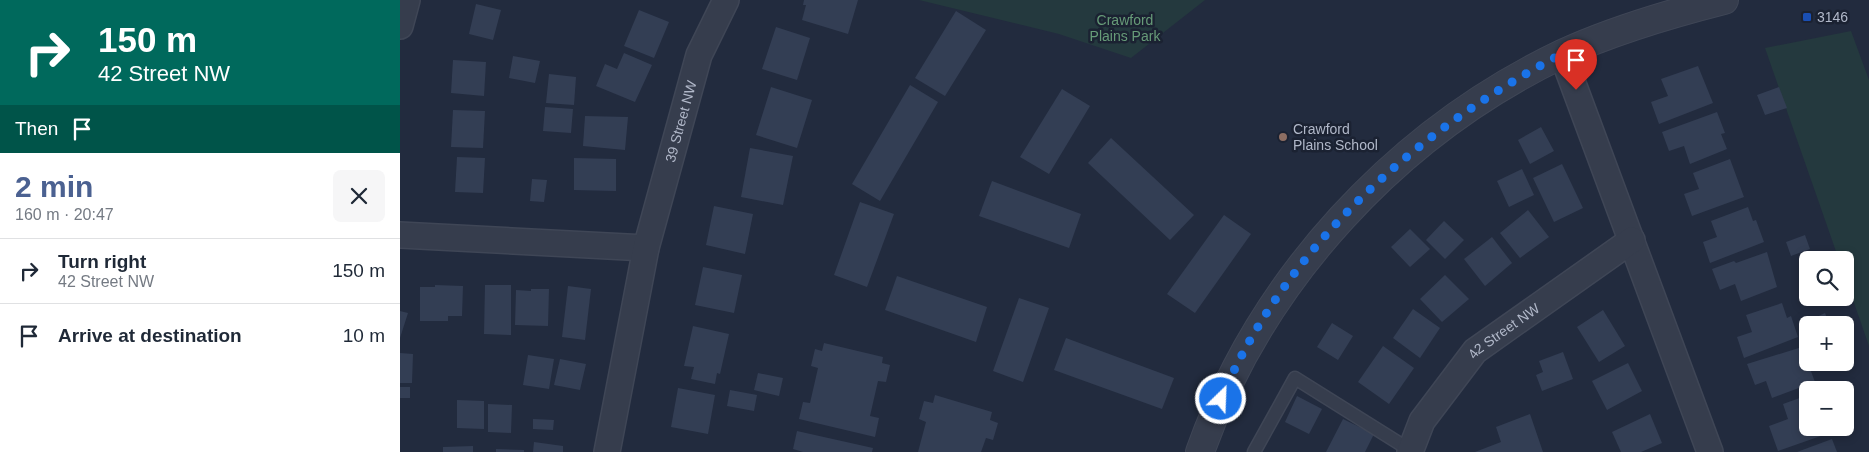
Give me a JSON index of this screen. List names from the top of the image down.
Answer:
{
  "streets": {
    "street": ["39 Street NW", "42 Street NW"]
  },
  "parks": ["Crawford Plains Park"],
  "places": {
    "transit": ["3146"],
    "other": ["Crawford Plains School"]
  },
  "page": {
    "turn": ["150 m", "42 Street NW"],
    "then": "Then",
    "heading": ["2 min", "160 m · 20:47"],
    "list": [
      {
        "name": "Turn right",
        "note": "42 Street NW",
        "value": "150 m"
      },
      {
        "name": "Arrive at destination",
        "value": "10 m"
      }
    ],
    "map_buttons": ["+", "−"]
  }
}
